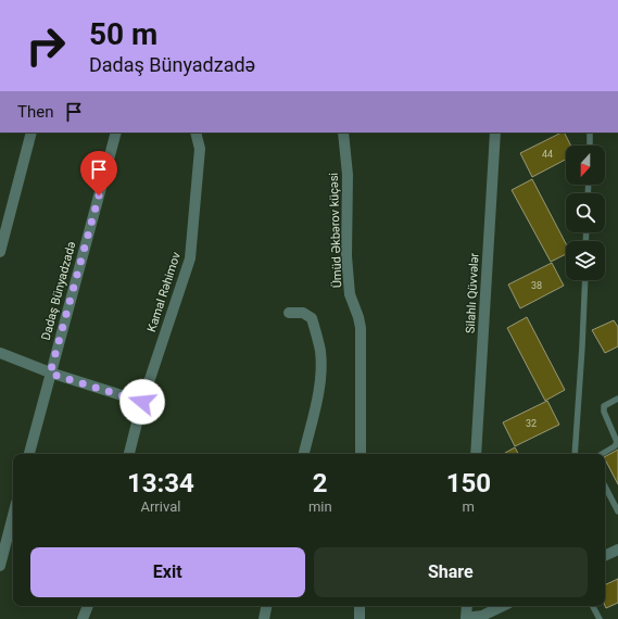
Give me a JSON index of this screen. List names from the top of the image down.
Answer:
{
  "streets": {
    "street": [
      "Ümüd Əkbərov küçəsi",
      "Dadaş Bünyadzadə",
      "Kamal Rəhimov",
      "Silahlı Qüvvələr"
    ]
  },
  "house_numbers": ["44", "38", "32"],
  "north": "bottom",
  "page": {
    "turn": ["50 m", "Dadaş Bünyadzadə"],
    "then": "Then",
    "eta": [
      "13:34",
      "Arrival",
      "2",
      "min",
      "150",
      "m"
    ],
    "buttons": ["Exit", "Share"]
  }
}
